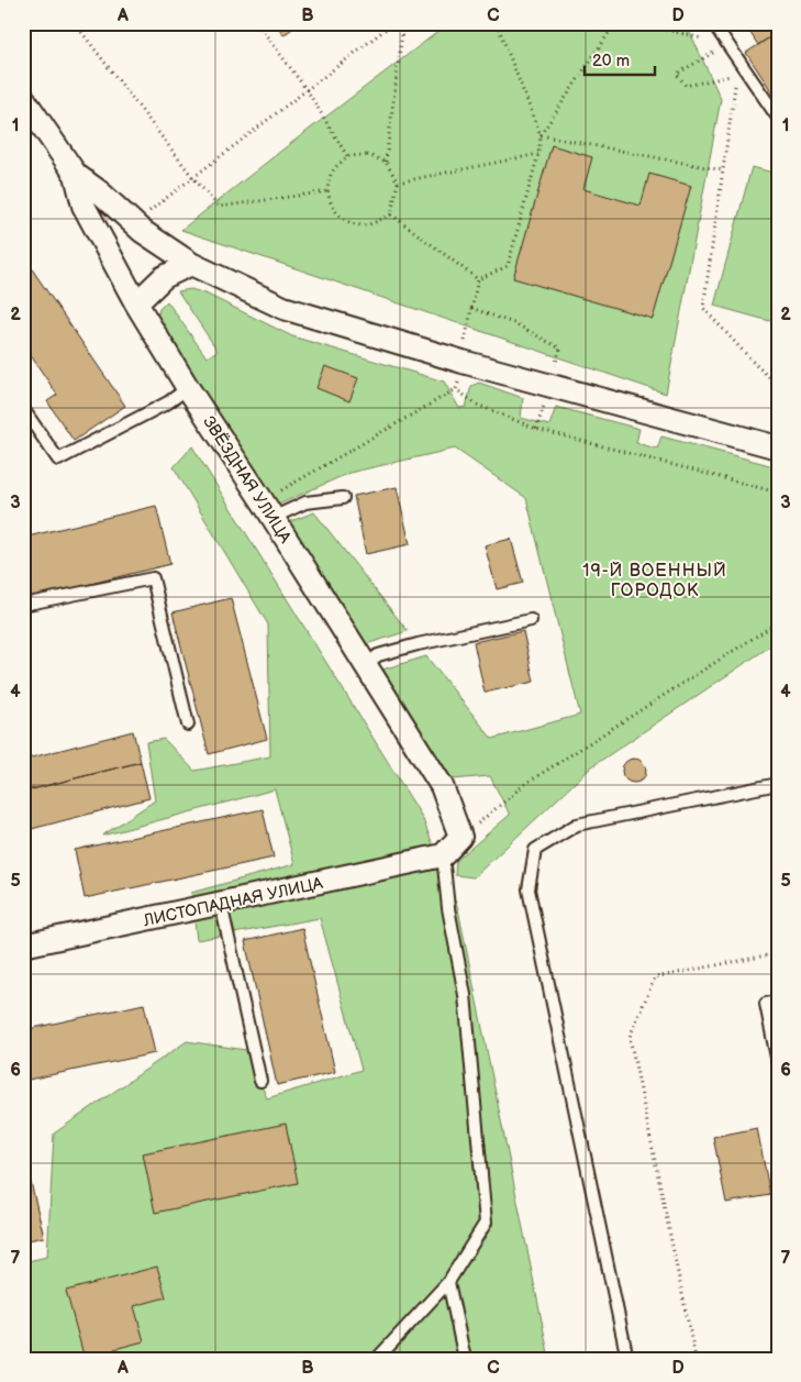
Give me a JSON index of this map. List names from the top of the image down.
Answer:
{
  "streets": {
    "street": ["ЗВЁЗДНАЯ УЛИЦА", "ЛИСТОПАДНАЯ УЛИЦА"]
  },
  "districts": ["19-Й ВОЕННЫЙ ГОРОДОК"],
  "scale_bar": "20 m",
  "grid": {
    "columns": [
      "A",
      "B",
      "C",
      "D"
    ],
    "rows": [
      "1",
      "2",
      "3",
      "4",
      "5",
      "6",
      "7"
    ]
  }
}
